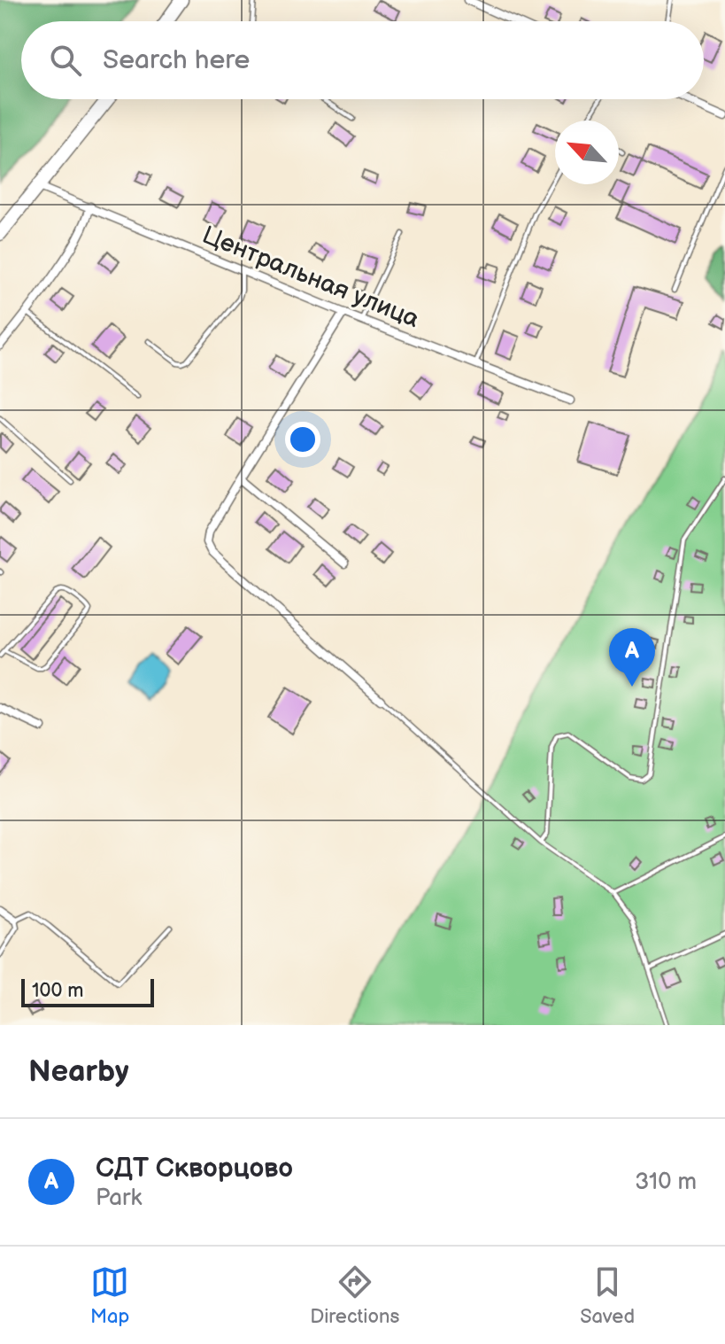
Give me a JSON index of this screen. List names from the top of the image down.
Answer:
{
  "streets": {
    "street": ["Центральная улица"]
  },
  "scale_bar": "100 m",
  "north": "top left",
  "page": {
    "search": "Search here",
    "pins": "A",
    "scale": "100 m",
    "heading": "Nearby",
    "list": [
      {
        "mark": "A",
        "name": "СДТ Скворцово",
        "note": "Park",
        "value": "310 m"
      }
    ],
    "nav": ["Map", "Directions", "Saved"]
  }
}
